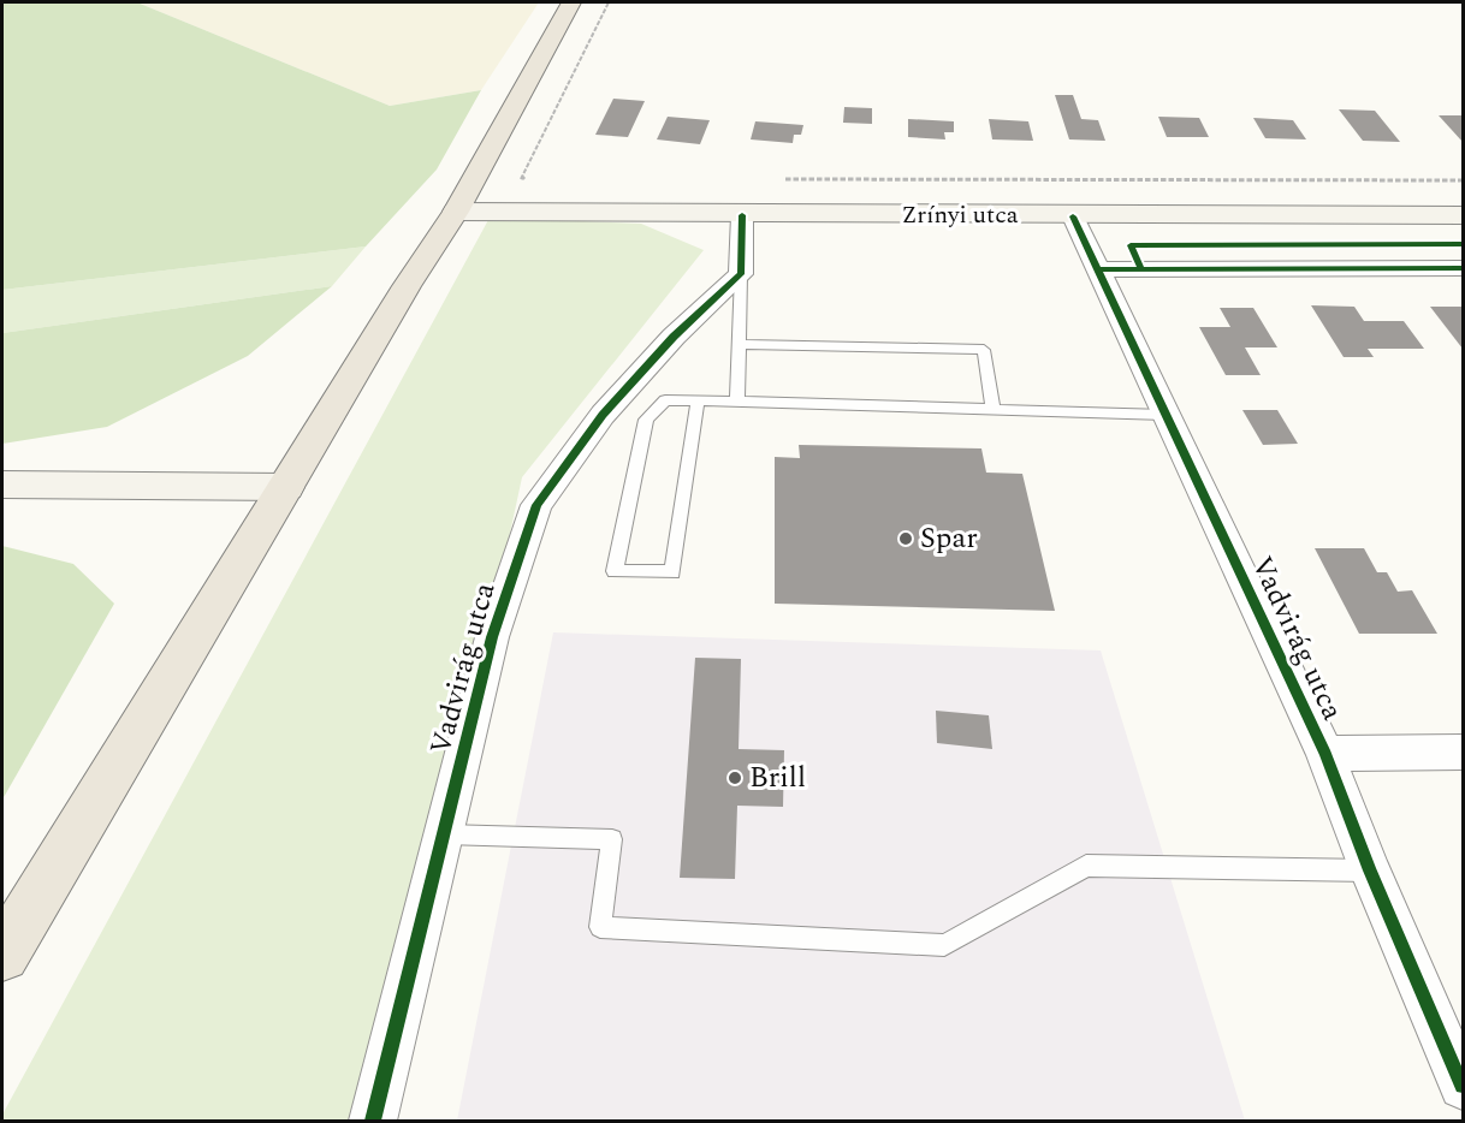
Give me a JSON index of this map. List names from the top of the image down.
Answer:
{
  "streets": {
    "main road": ["Zrínyi utca"],
    "street": ["Vadvirág utca"]
  },
  "crossings": [
    ["Zrínyi utca", "Vadvirág utca"]
  ],
  "places": ["Spar", "Brill"]
}
